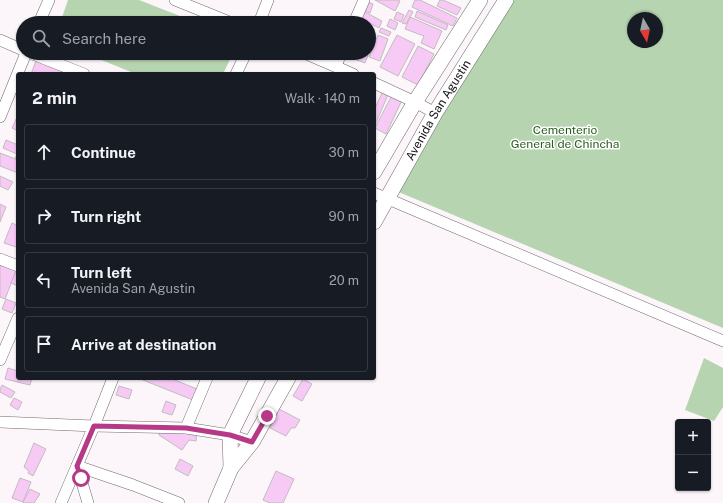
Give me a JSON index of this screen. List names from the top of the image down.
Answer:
{
  "streets": {
    "street": ["Avenida San Agustin"]
  },
  "parks": ["Cementerio General de Chincha"],
  "north": "bottom",
  "page": {
    "search": "Search here",
    "heading": ["2 min", "Walk · 140 m"],
    "list": [
      ["Continue", "30 m"],
      ["Turn right", "90 m"],
      ["Turn left", "Avenida San Agustin", "20 m"],
      "Arrive at destination"
    ],
    "map_buttons": ["+", "−"]
  }
}
